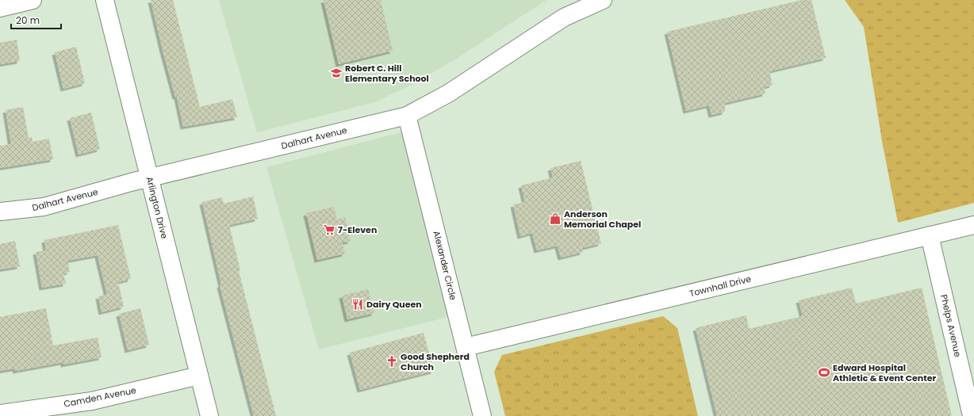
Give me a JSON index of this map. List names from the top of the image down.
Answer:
{
  "streets": {
    "street": [
      "Dalhart Avenue",
      "Arlington Drive",
      "Alexander Circle",
      "Townhall Drive",
      "Phelps Avenue",
      "Camden Avenue"
    ]
  },
  "crossings": [
    ["Dalhart Avenue", "Arlington Drive"],
    ["Dalhart Avenue", "Alexander Circle"],
    ["Arlington Drive", "Camden Avenue"],
    ["Alexander Circle", "Townhall Drive"],
    ["Townhall Drive", "Phelps Avenue"]
  ],
  "places": {
    "school or university": ["Robert C. Hill Elementary School"],
    "shop": ["Anderson Memorial Chapel"],
    "supermarket": ["7-Eleven"],
    "restaurant": ["Dairy Queen"],
    "church": ["Good Shepherd Church"],
    "sports": ["Edward Hospital Athletic & Event Center"]
  },
  "scale_bar": "20 m"
}
